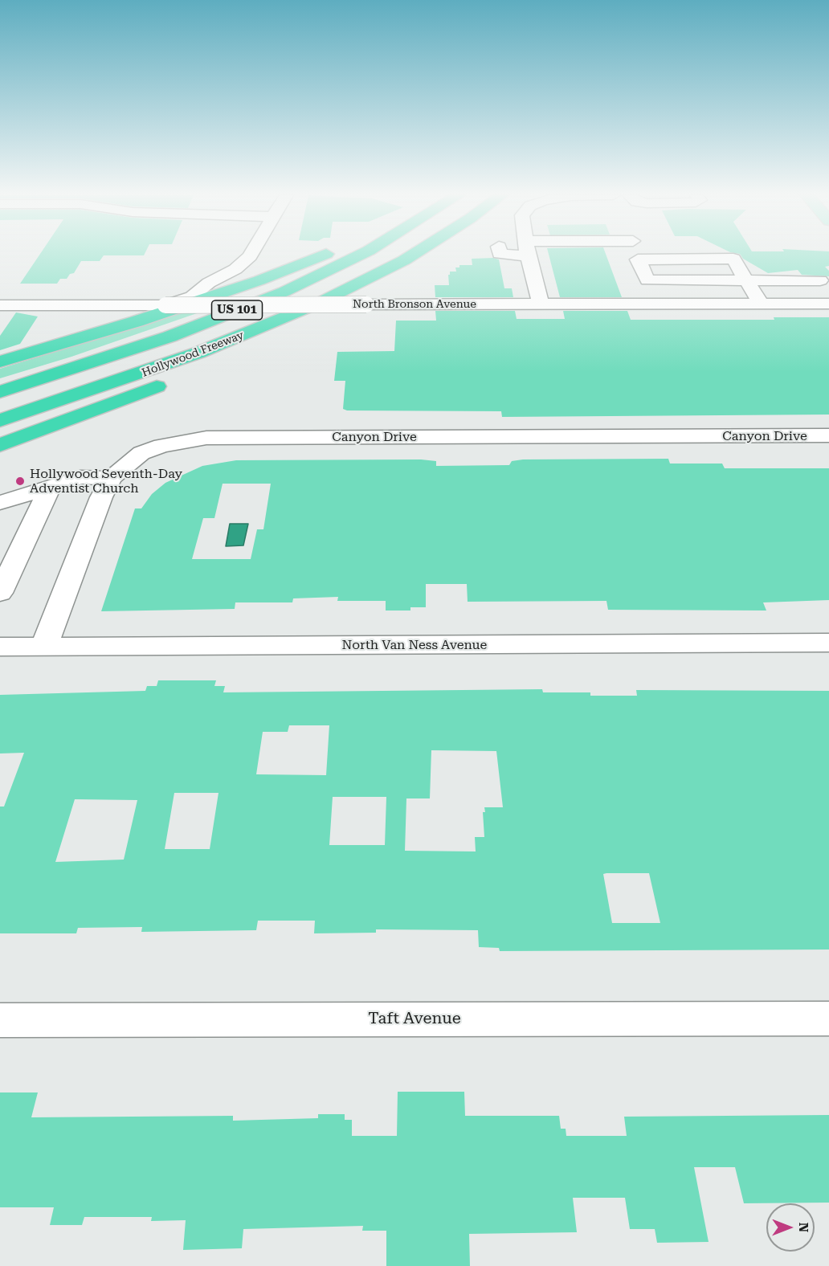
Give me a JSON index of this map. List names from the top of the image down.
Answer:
{
  "streets": {
    "highway": ["US 101", "Hollywood Freeway"],
    "street": [
      "North Bronson Avenue",
      "Canyon Drive",
      "North Van Ness Avenue",
      "Taft Avenue"
    ]
  },
  "crossings": [
    ["Canyon Drive", "North Van Ness Avenue"]
  ],
  "places": ["Hollywood Seventh-Day Adventist Church"],
  "north": "right"
}
